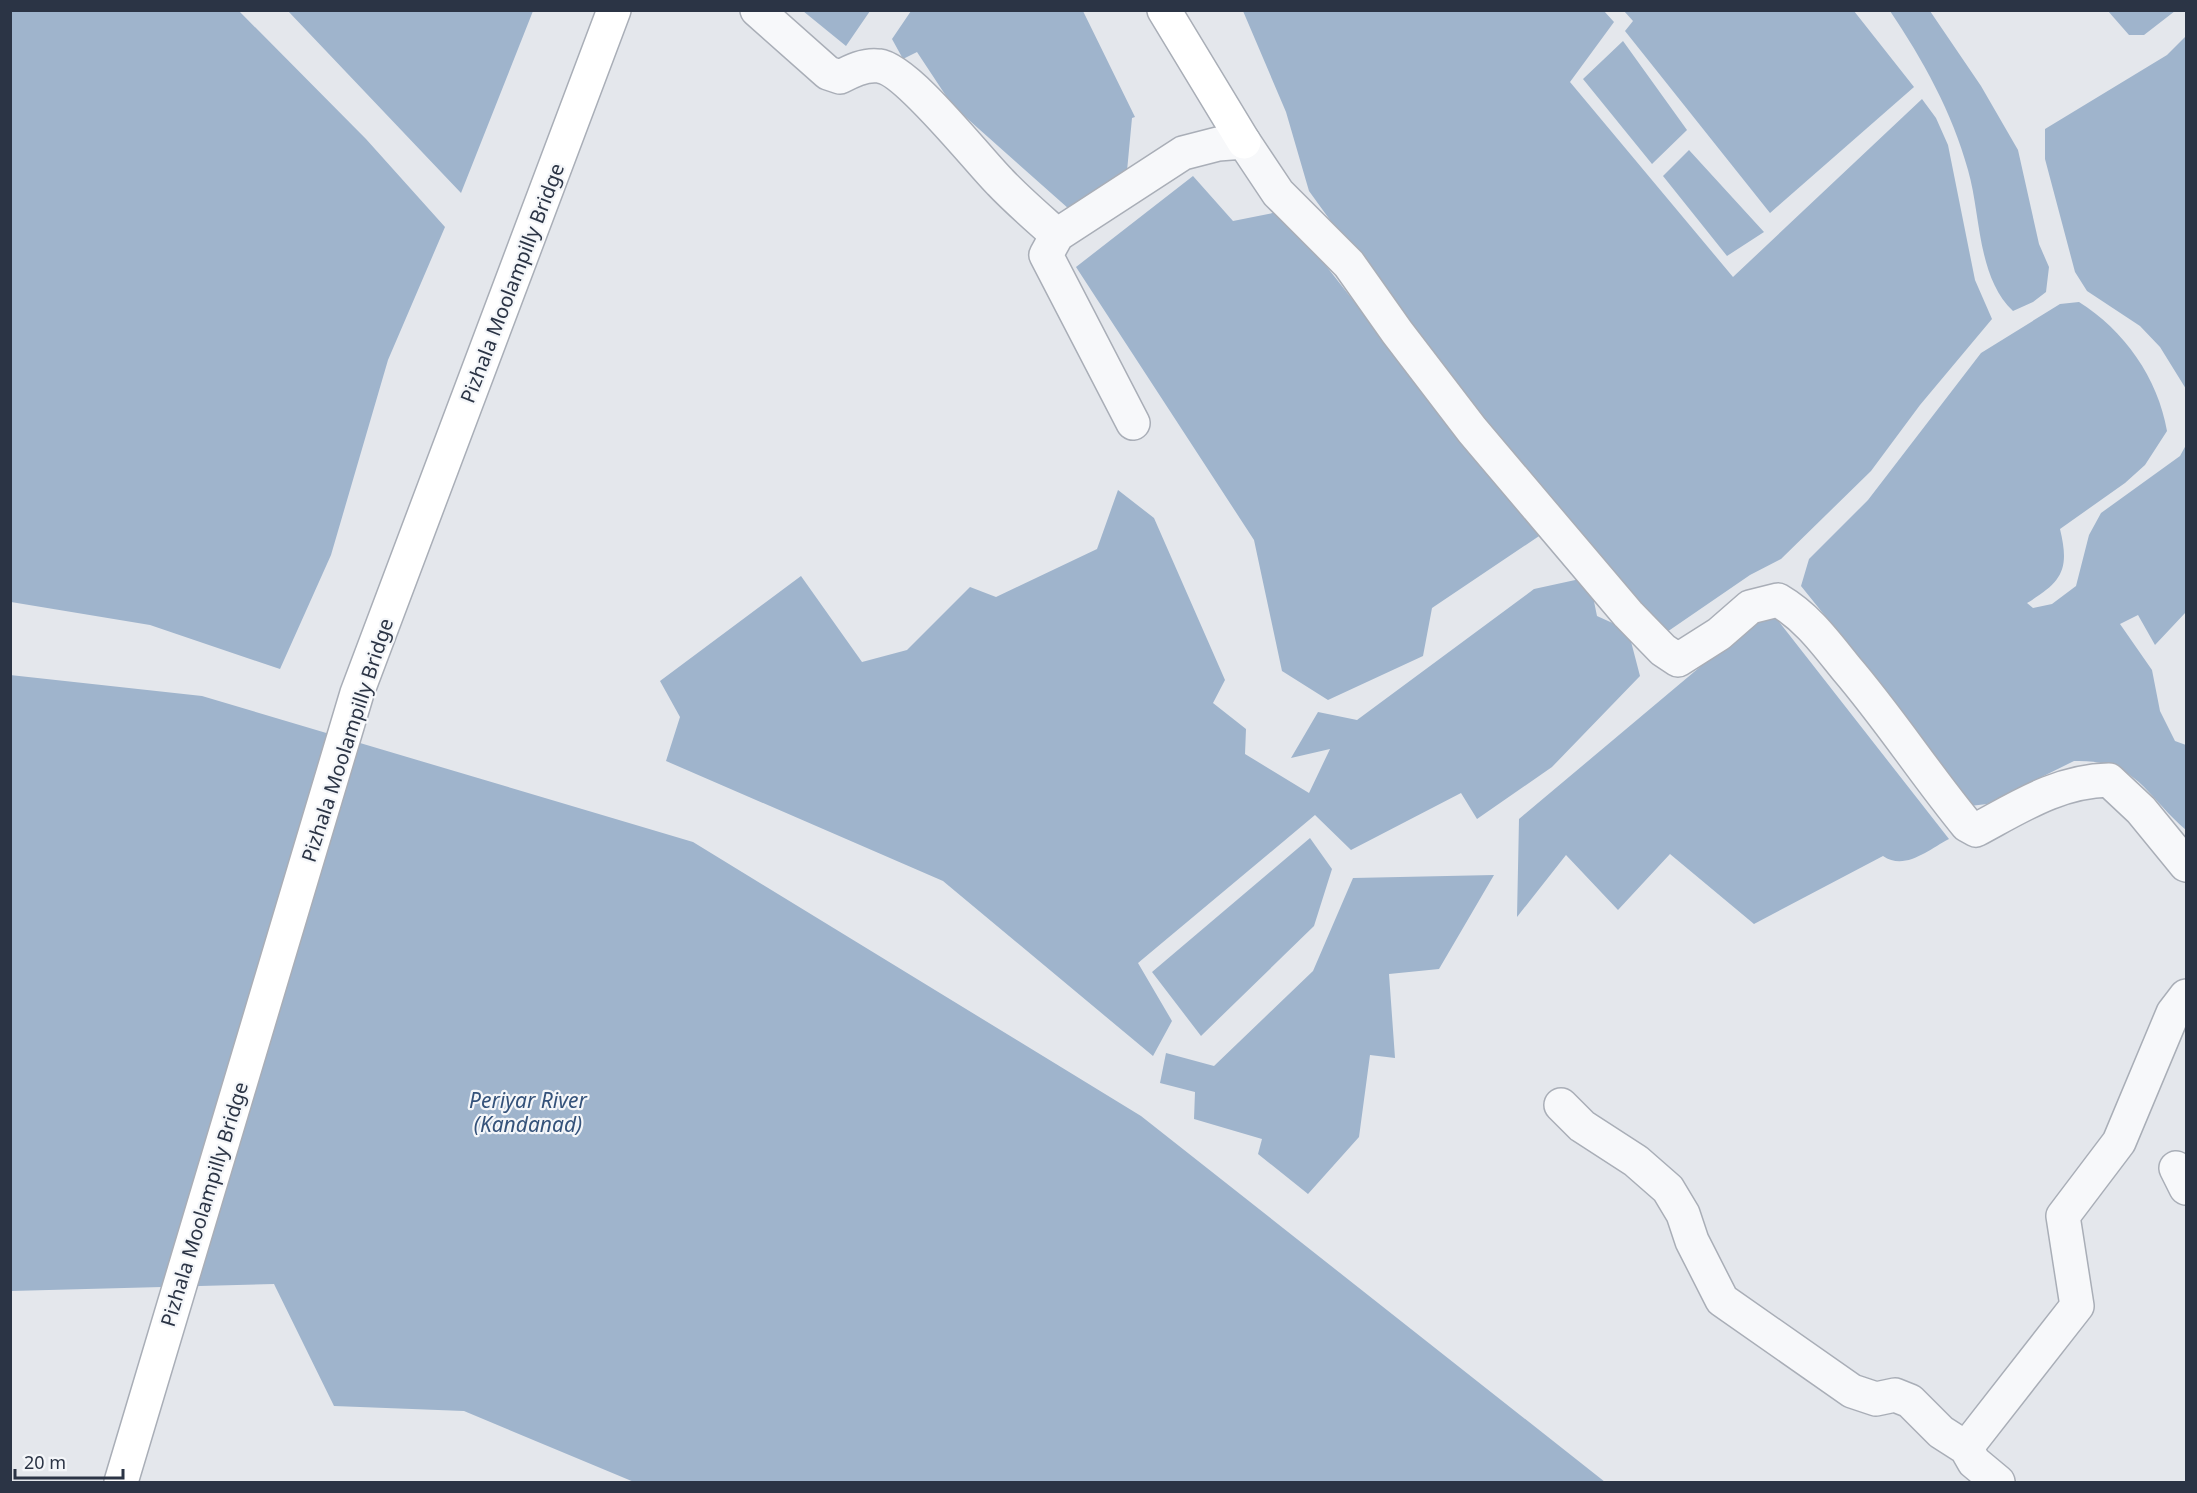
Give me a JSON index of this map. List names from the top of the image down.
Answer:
{
  "streets": {
    "street": ["Pizhala Moolampilly Bridge"]
  },
  "water": ["Periyar River (Kandanad)"],
  "scale_bar": "20 m"
}
